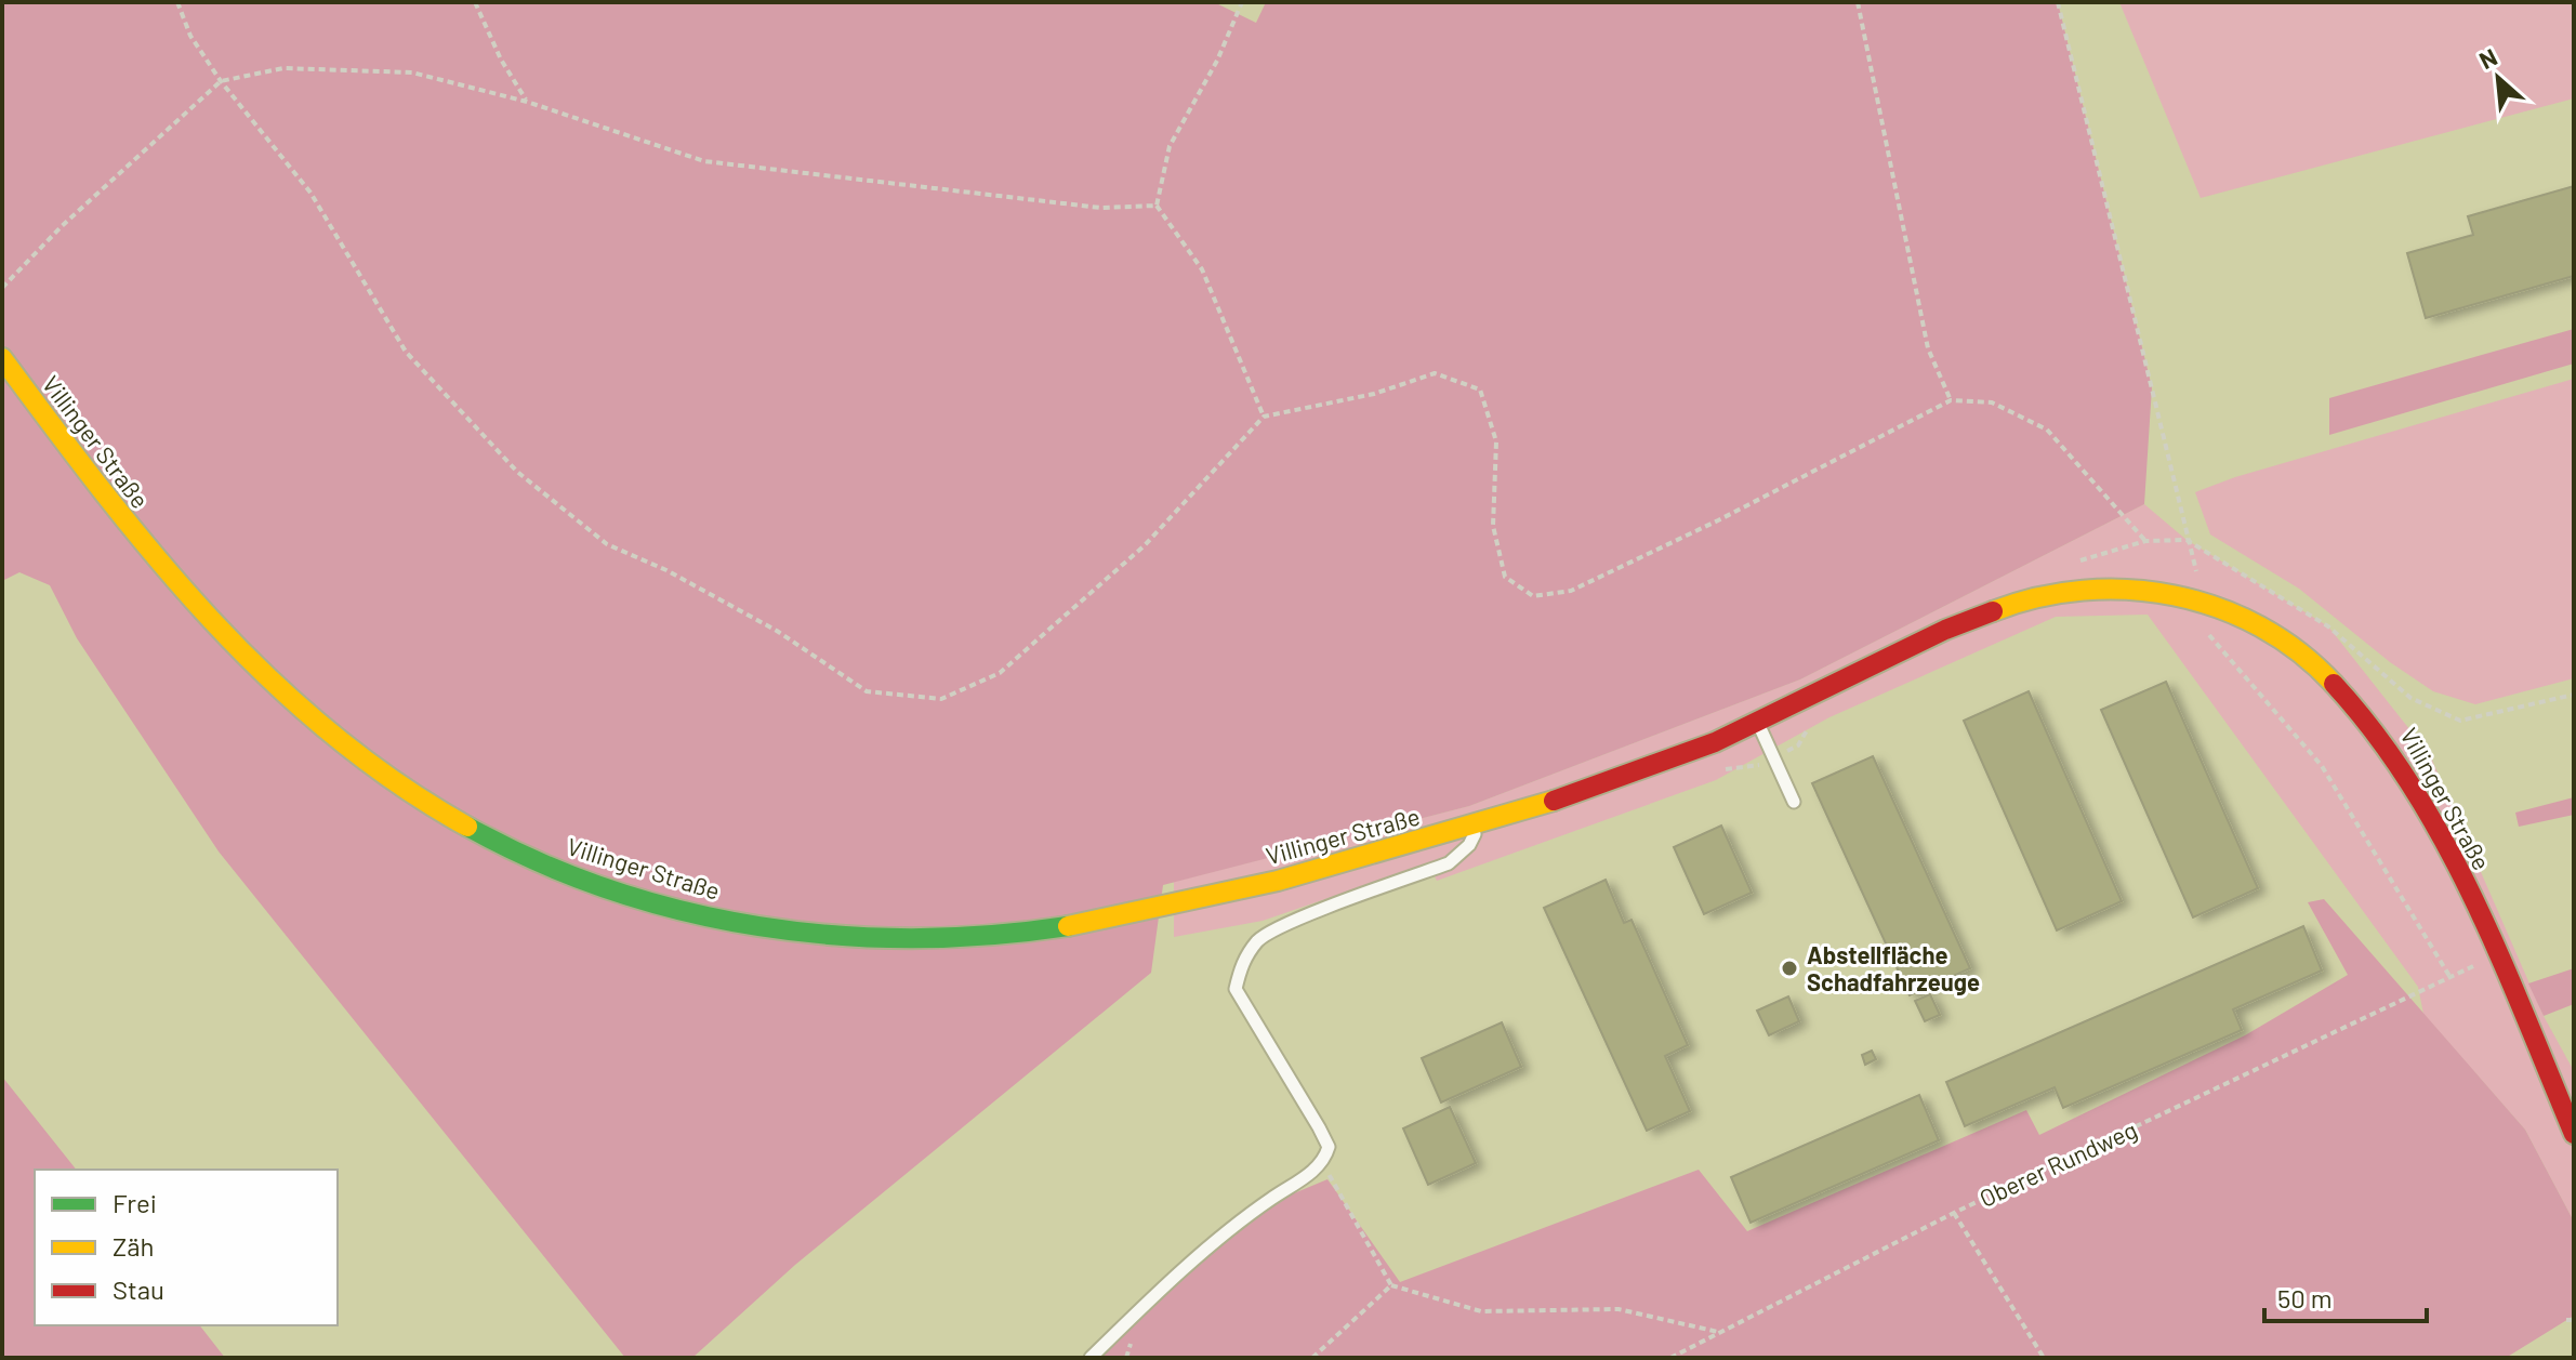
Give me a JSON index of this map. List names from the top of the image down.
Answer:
{
  "streets": {
    "main road": ["Villinger Straße"],
    "path": ["Oberer Rundweg"]
  },
  "crossings": [
    ["Villinger Straße", "Oberer Rundweg"]
  ],
  "places": ["Abstellfläche Schadfahrzeuge"],
  "legend": ["Frei", "Zäh", "Stau"],
  "scale_bar": "50 m",
  "north": "top left"
}
